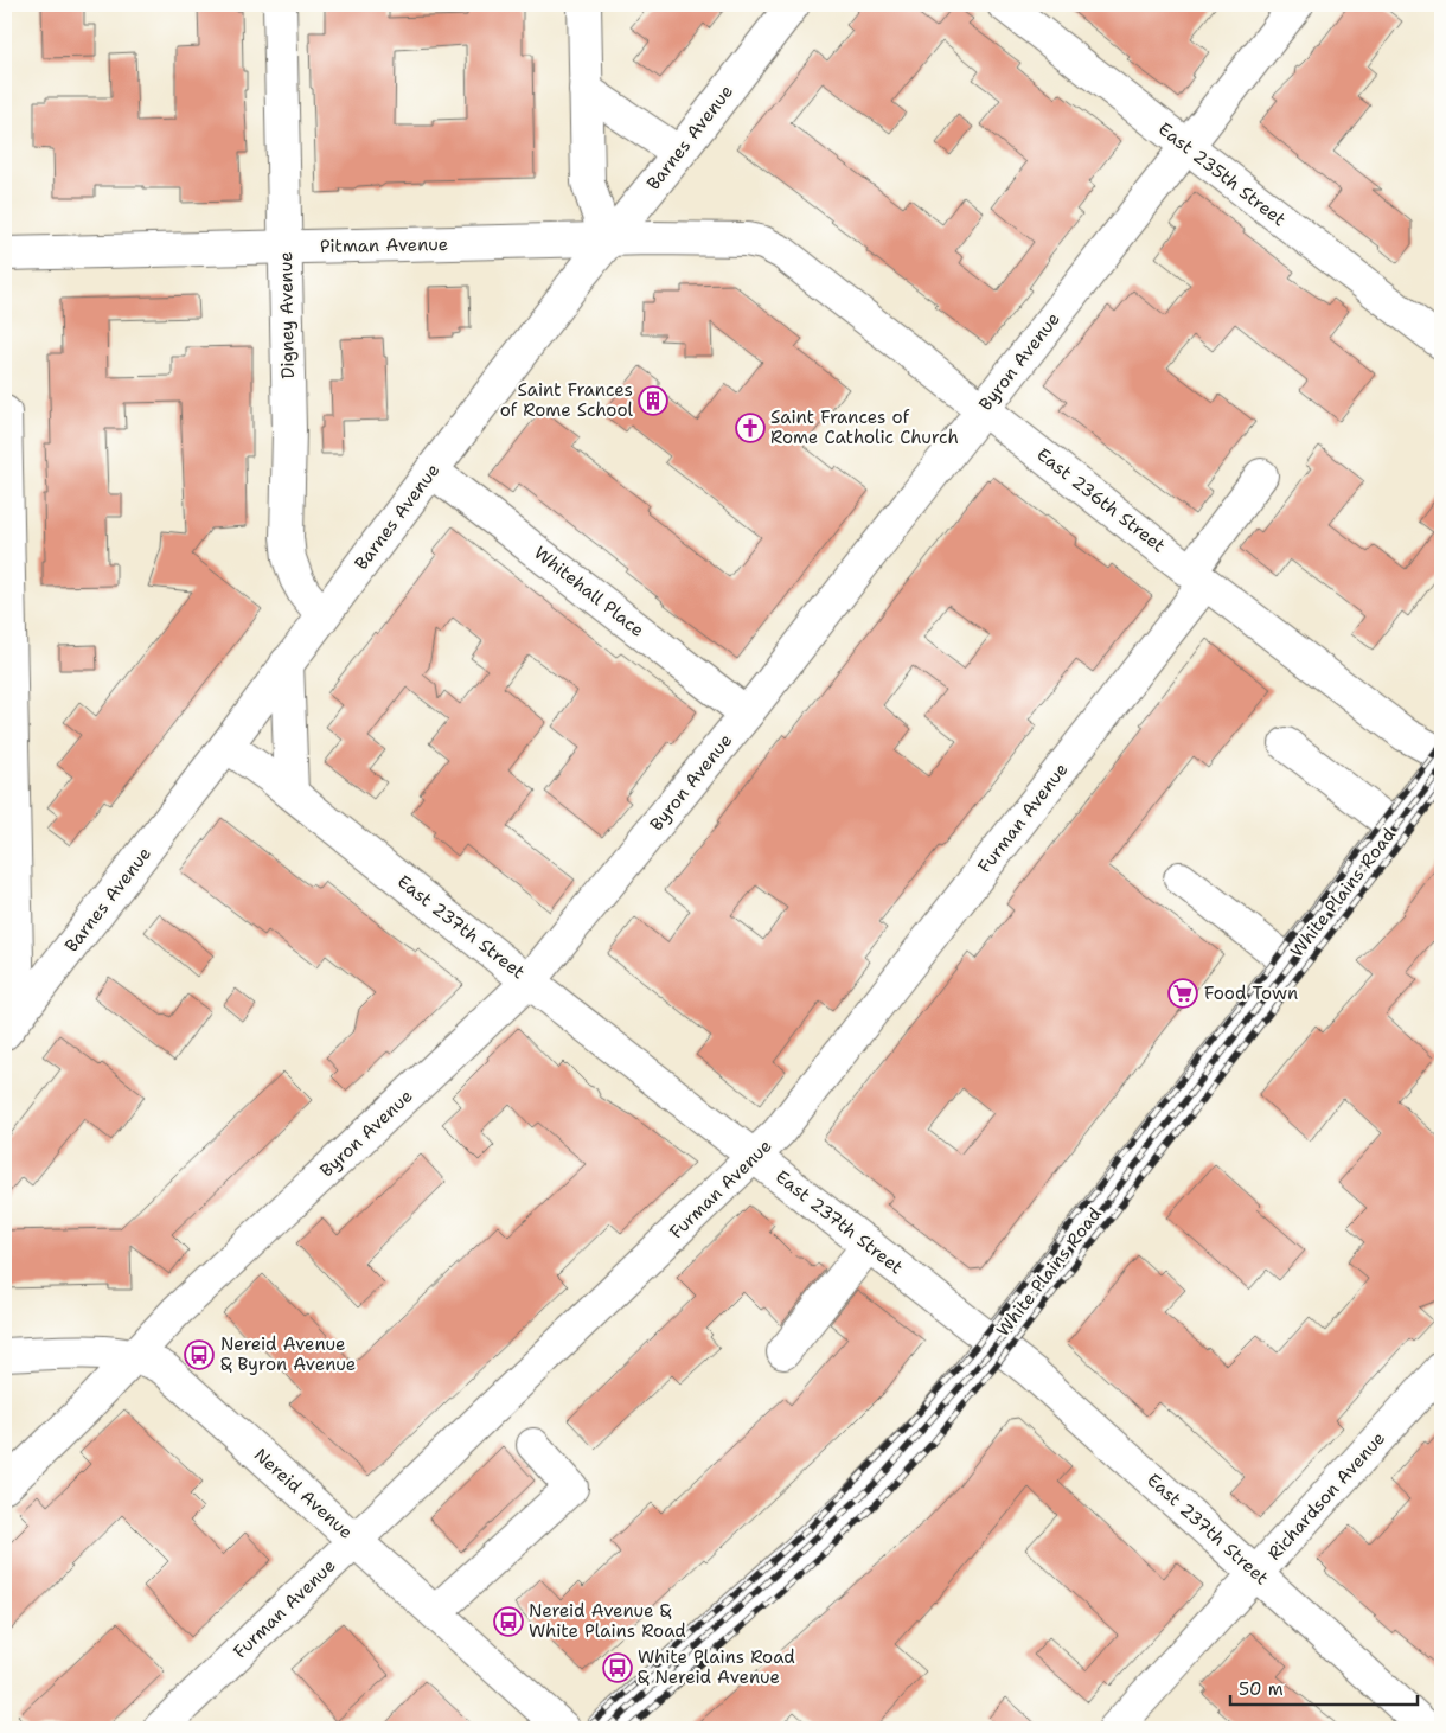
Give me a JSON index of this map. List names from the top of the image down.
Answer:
{
  "streets": {
    "street": [
      "Barnes Avenue",
      "East 235th Street",
      "Pitman Avenue",
      "Digney Avenue",
      "Byron Avenue",
      "East 236th Street",
      "Whitehall Place",
      "Furman Avenue",
      "White Plains Road",
      "East 237th Street",
      "Nereid Avenue",
      "Richardson Avenue"
    ]
  },
  "crossings": [
    ["Barnes Avenue", "Pitman Avenue"],
    ["Barnes Avenue", "Digney Avenue"],
    ["Barnes Avenue", "Whitehall Place"],
    ["Barnes Avenue", "East 237th Street"],
    ["East 235th Street", "Byron Avenue"],
    ["Pitman Avenue", "Digney Avenue"],
    ["Pitman Avenue", "East 236th Street"],
    ["Byron Avenue", "East 236th Street"],
    ["Byron Avenue", "Whitehall Place"],
    ["Byron Avenue", "East 237th Street"],
    ["Byron Avenue", "Nereid Avenue"],
    ["East 236th Street", "Furman Avenue"],
    ["Furman Avenue", "East 237th Street"],
    ["Furman Avenue", "Nereid Avenue"],
    ["White Plains Road", "East 237th Street"],
    ["East 237th Street", "Richardson Avenue"]
  ],
  "places": {
    "building": ["Saint Frances of Rome School"],
    "church": ["Saint Frances of Rome Catholic Church"],
    "supermarket": ["Food Town"],
    "bus stop": ["Nereid Avenue & Byron Avenue", "Nereid Avenue & White Plains Road", "White Plains Road & Nereid Avenue"]
  },
  "scale_bar": "50 m"
}
